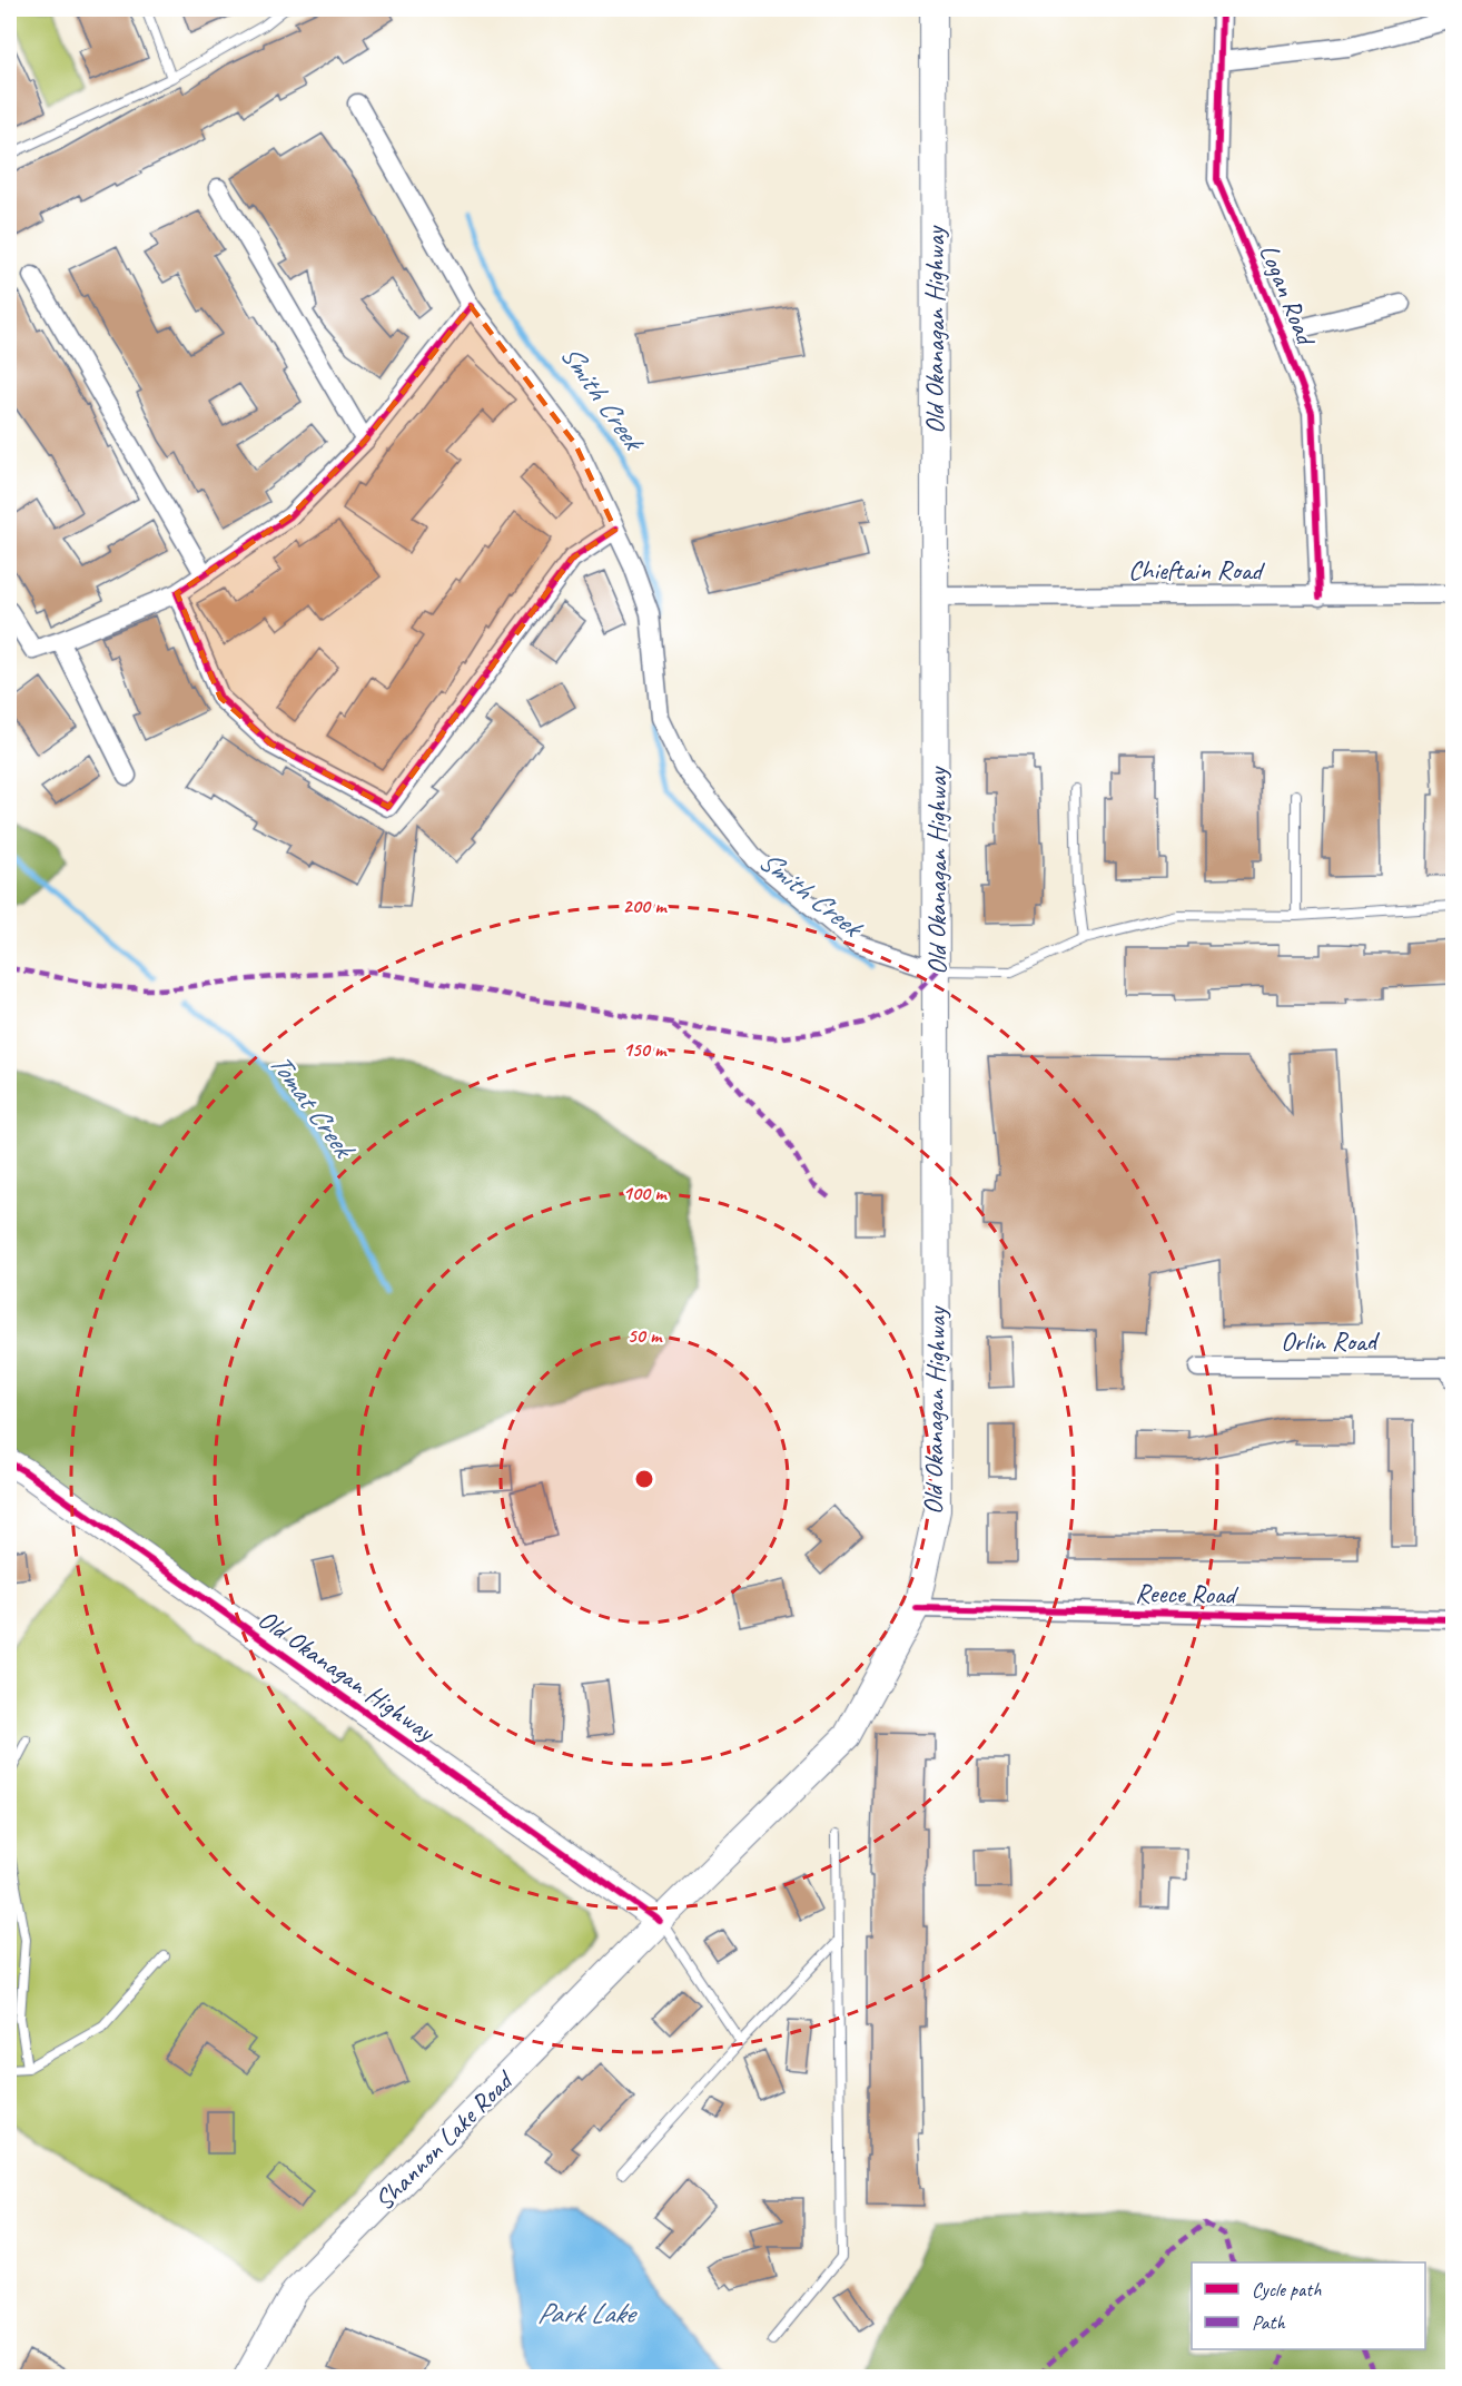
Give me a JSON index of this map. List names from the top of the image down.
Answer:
{
  "streets": {
    "main road": ["Old Okanagan Highway", "Shannon Lake Road"],
    "street": [
      "Logan Road",
      "Chieftain Road",
      "Orlin Road",
      "Reece Road"
    ]
  },
  "crossings": [
    ["Logan Road", "Chieftain Road"],
    ["Old Okanagan Highway", "Chieftain Road"],
    ["Old Okanagan Highway", "Reece Road"],
    ["Old Okanagan Highway", "Shannon Lake Road"]
  ],
  "water": ["Smith Creek", "Tomat Creek", "Park Lake"],
  "legend": ["Cycle path", "Path"],
  "rings": [
    "200 m",
    "150 m",
    "100 m",
    "50 m"
  ]
}
